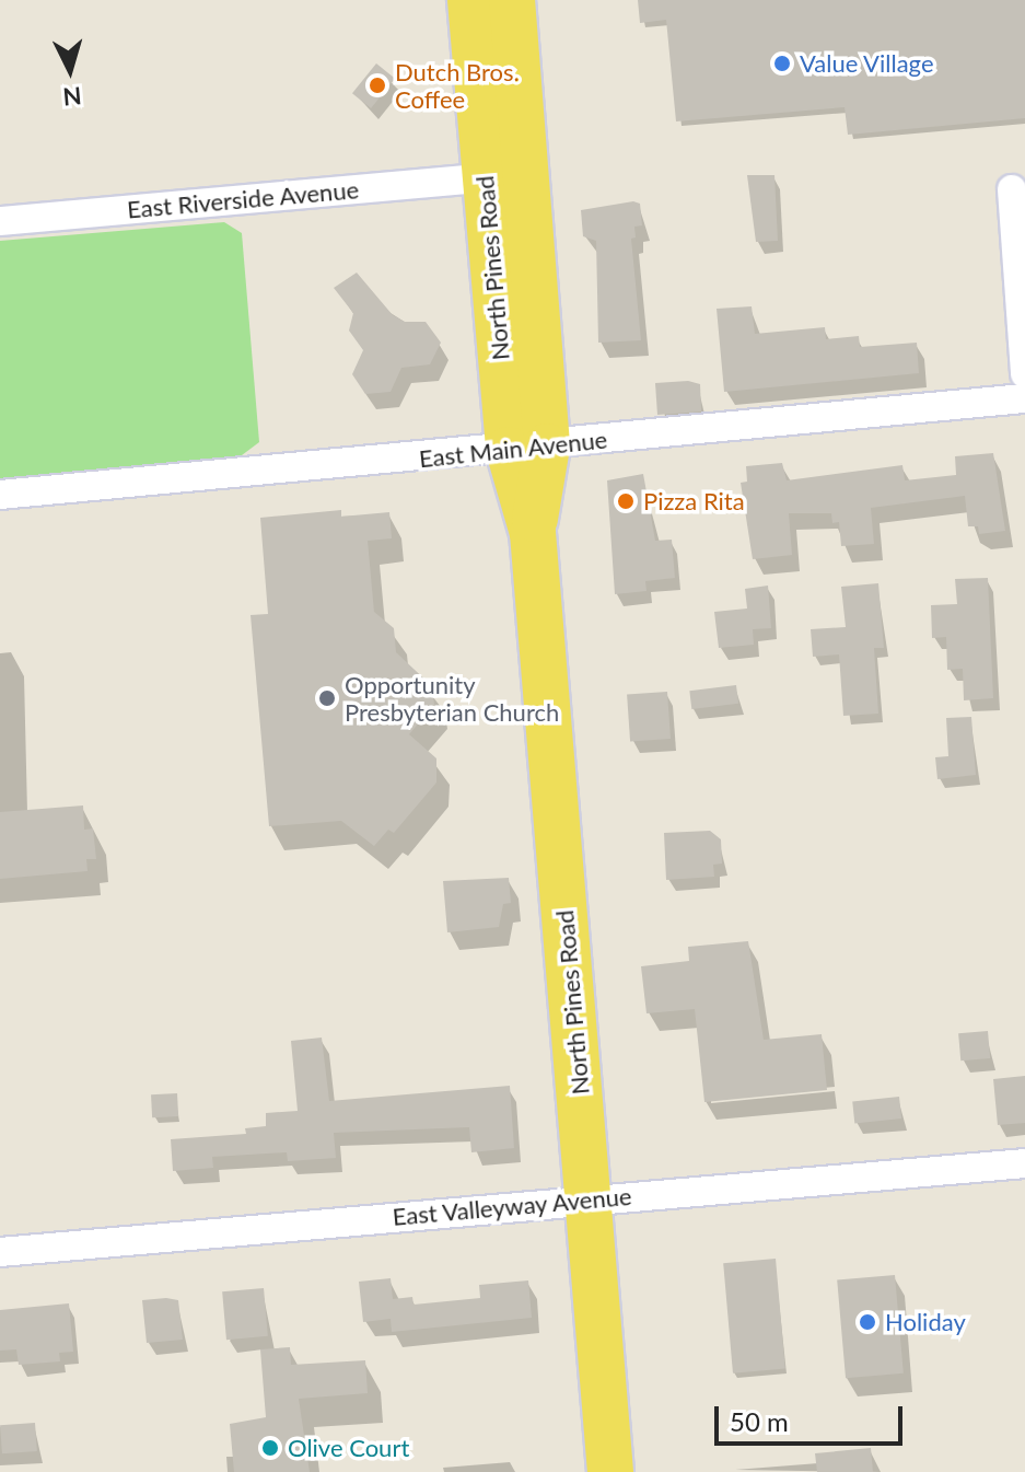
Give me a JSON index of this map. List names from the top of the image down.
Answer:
{
  "streets": {
    "main road": ["North Pines Road"],
    "street": ["East Riverside Avenue", "East Main Avenue", "East Valleyway Avenue"]
  },
  "crossings": [
    ["East Riverside Avenue", "North Pines Road"],
    ["North Pines Road", "East Main Avenue"],
    ["North Pines Road", "East Valleyway Avenue"]
  ],
  "places": [
    "Value Village",
    "Dutch Bros. Coffee",
    "Pizza Rita",
    "Opportunity Presbyterian Church",
    "Holiday",
    "Olive Court"
  ],
  "scale_bar": "50 m",
  "north": "bottom"
}
